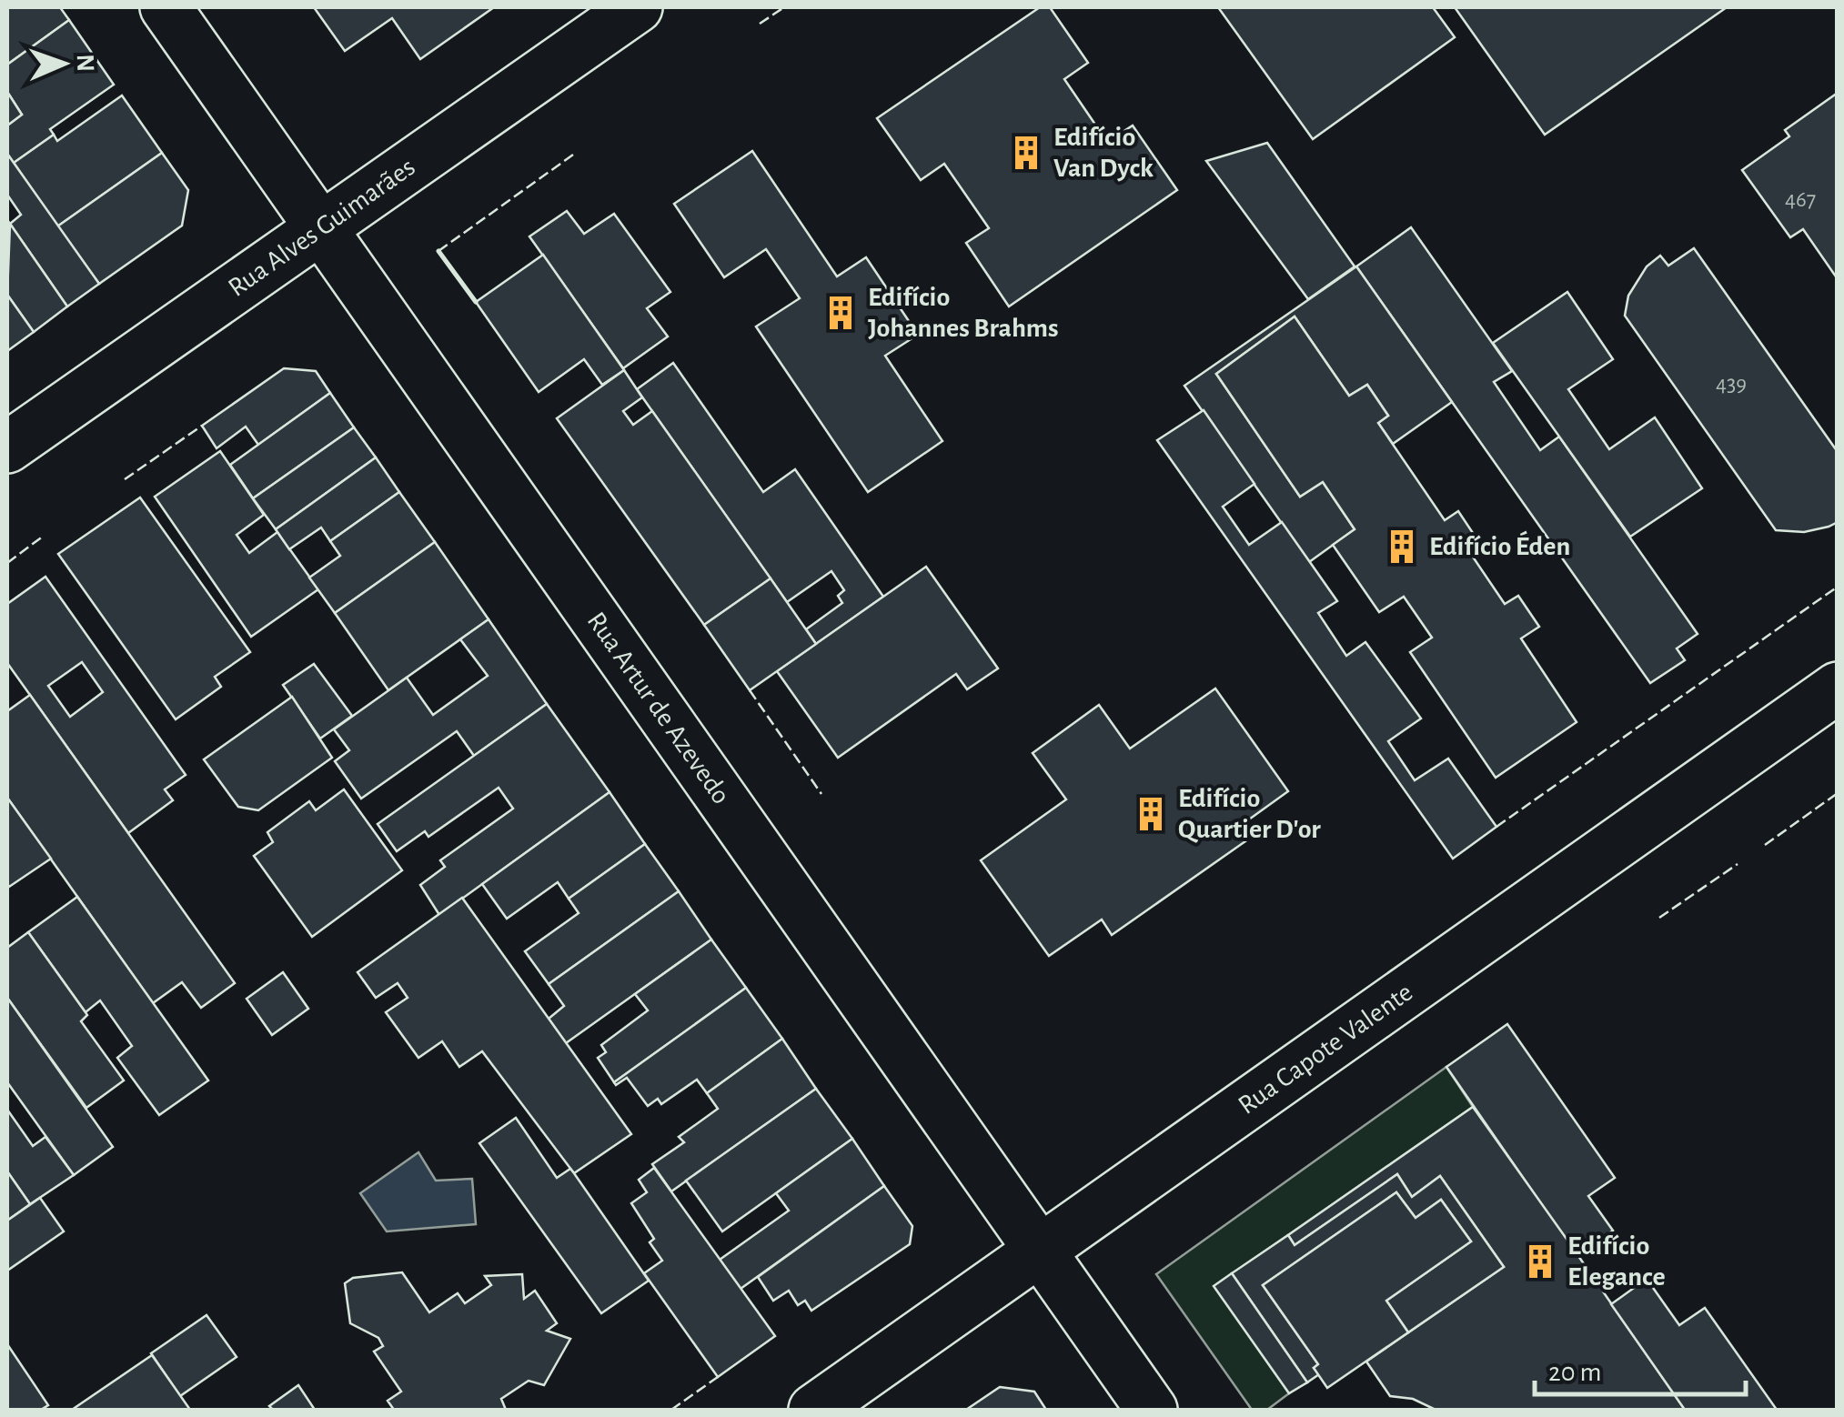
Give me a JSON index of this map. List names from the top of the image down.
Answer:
{
  "streets": {
    "street": ["Rua Alves Guimarães", "Rua Artur de Azevedo", "Rua Capote Valente"]
  },
  "crossings": [
    ["Rua Alves Guimarães", "Rua Artur de Azevedo"],
    ["Rua Artur de Azevedo", "Rua Capote Valente"]
  ],
  "places": {
    "building": [
      "Edifício Van Dyck",
      "Edifício Johannes Brahms",
      "Edifício Éden",
      "Edifício Quartier D'or",
      "Edifício Elegance"
    ]
  },
  "house_numbers": ["467", "439"],
  "scale_bar": "20 m",
  "north": "right"
}
